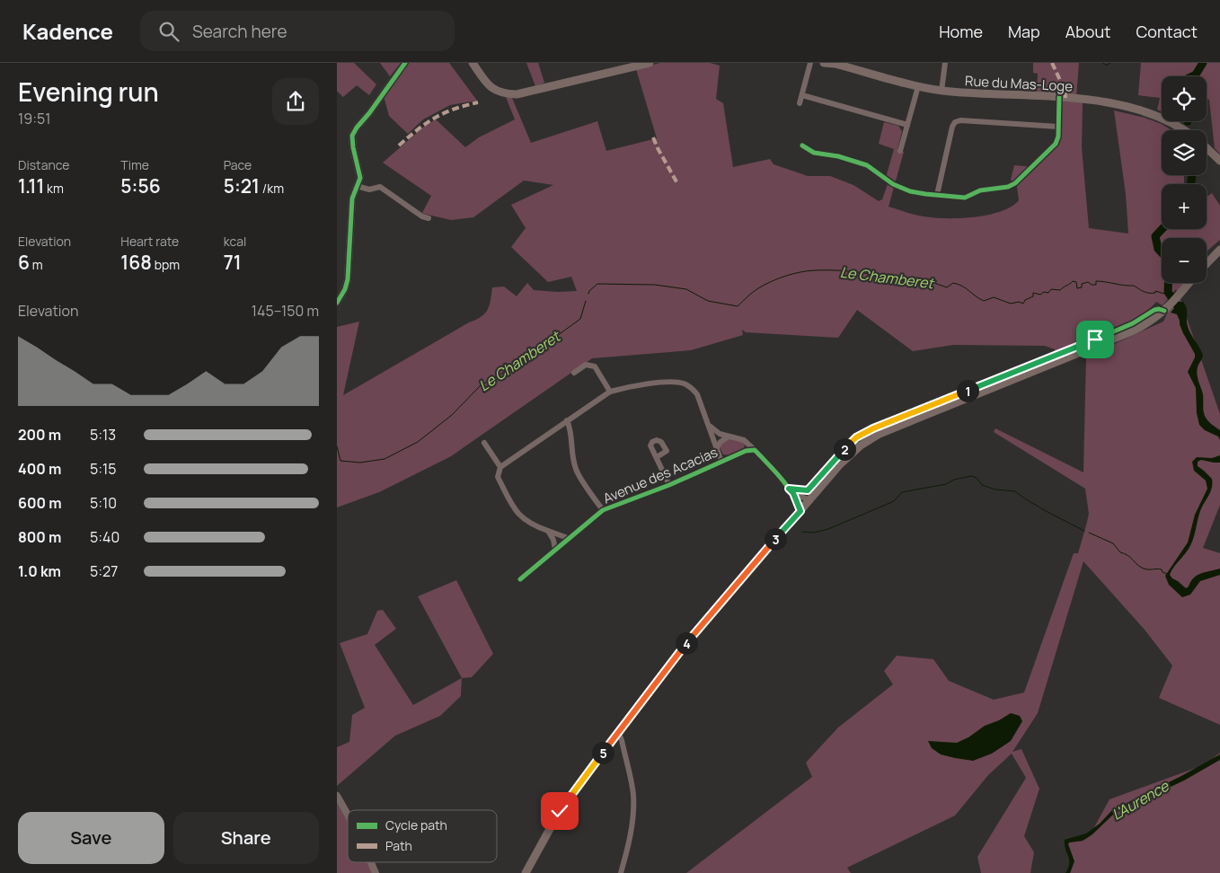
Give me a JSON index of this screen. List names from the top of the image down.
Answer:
{
  "streets": {
    "main road": ["Rue du Mas-Loge"],
    "street": ["Avenue des Acacias"]
  },
  "water": ["Le Chamberet", "L'Aurence"],
  "legend": ["Cycle path", "Path"],
  "page": {
    "header": "Kadence",
    "search": "Search here",
    "nav": [
      "Home",
      "Map",
      "About",
      "Contact"
    ],
    "heading": ["Evening run", "19:51"],
    "map_buttons": ["+", "−"],
    "stats": [
      ["Distance", "1.11 km"],
      ["Time", "5:56"],
      ["Pace", "5:21 /km"],
      ["Elevation", "6 m"],
      ["Heart rate", "168 bpm"],
      ["kcal", "71"]
    ],
    "chart": ["Elevation", "145–150 m"],
    "pins": [
      "1",
      "2",
      "3",
      "4",
      "5"
    ],
    "list": [
      {
        "name": "200 m",
        "note": "5:13"
      },
      {
        "name": "400 m",
        "note": "5:15"
      },
      {
        "name": "600 m",
        "note": "5:10"
      },
      {
        "name": "800 m",
        "note": "5:40"
      },
      {
        "name": "1.0 km",
        "note": "5:27"
      }
    ],
    "buttons": ["Save", "Share"]
  }
}
